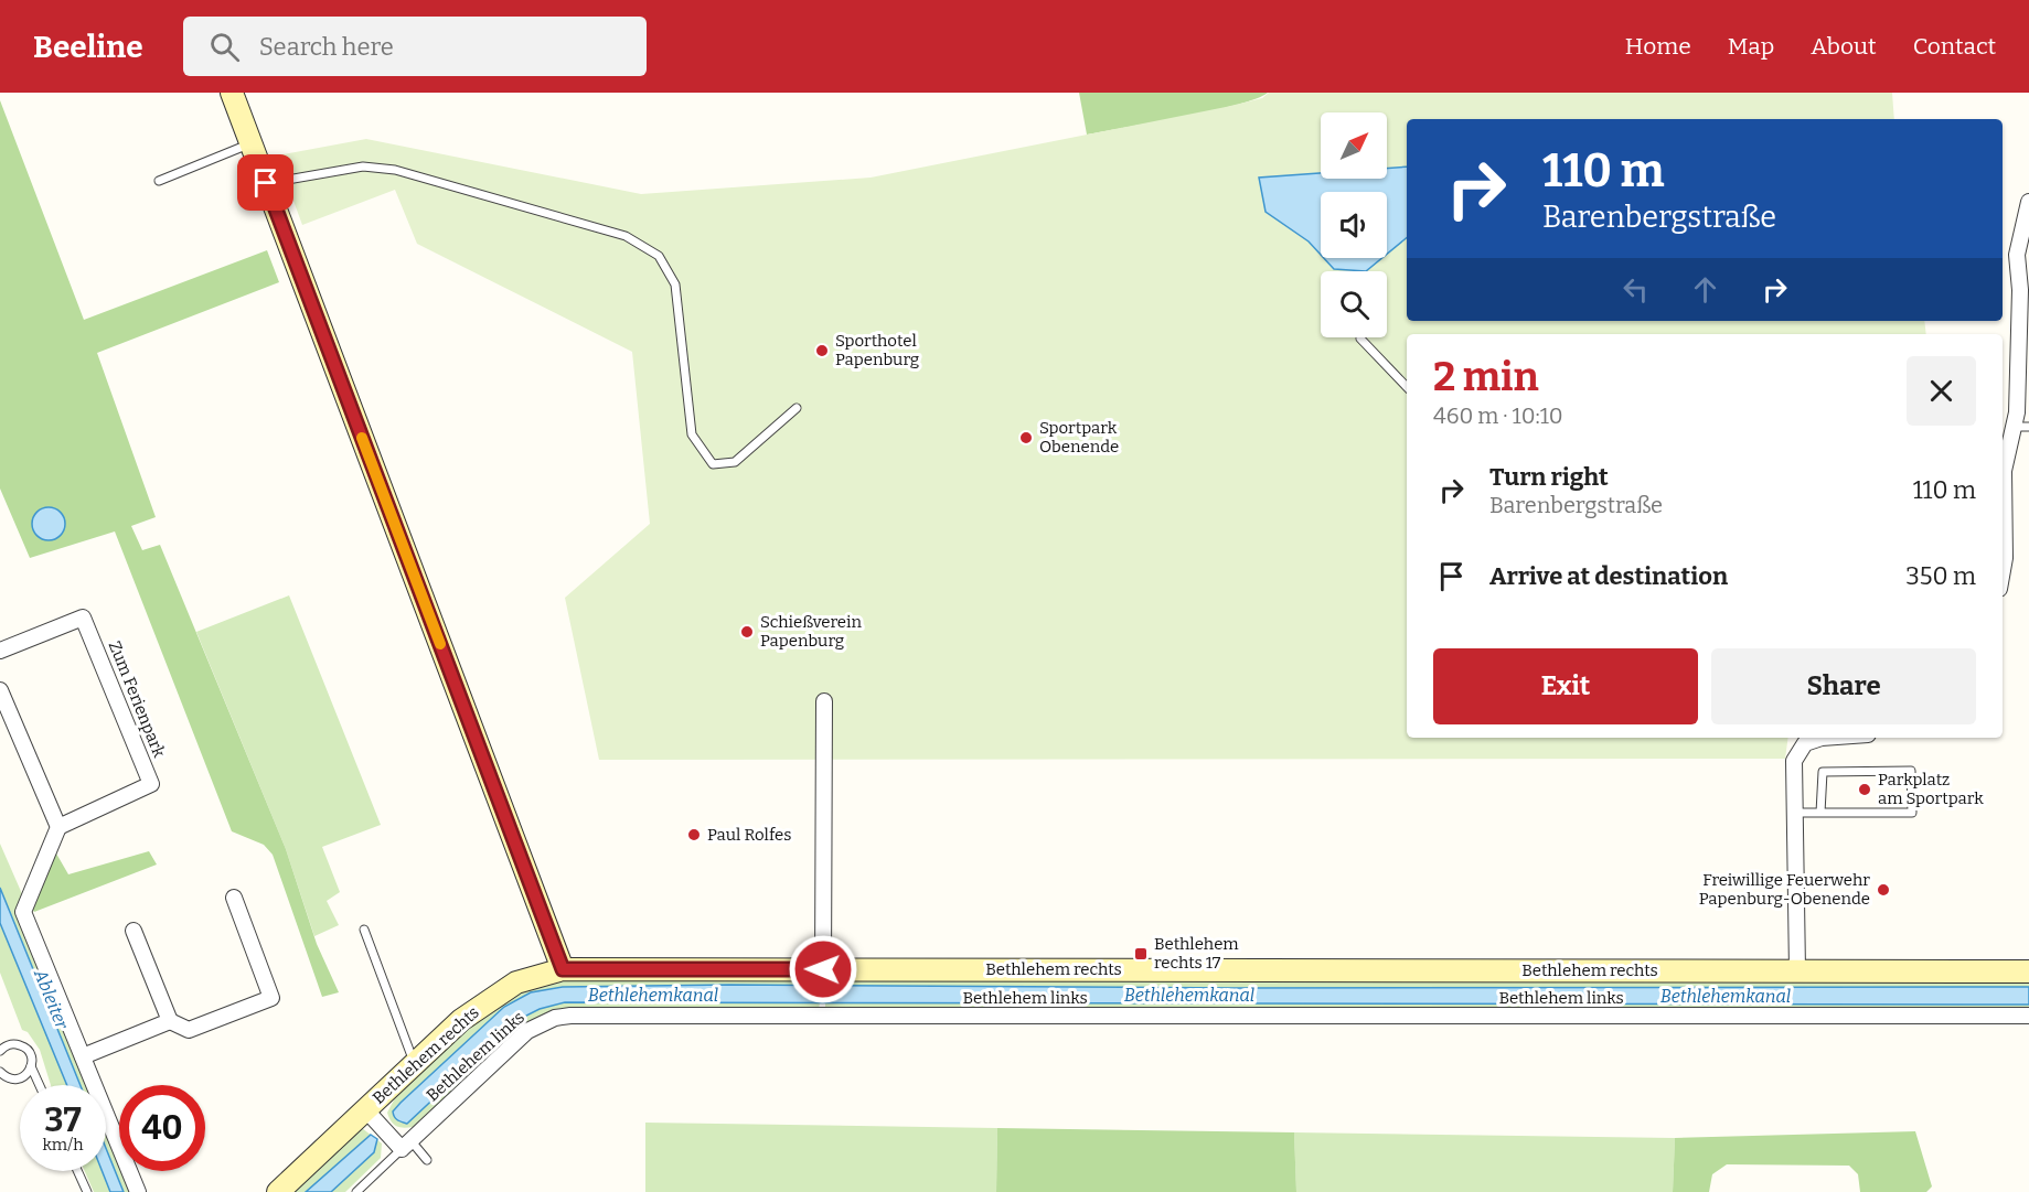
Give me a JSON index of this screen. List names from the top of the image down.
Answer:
{
  "streets": {
    "street": ["Zum Ferienpark", "Bethlehem rechts", "Bethlehem links"]
  },
  "water": ["Bethlehemkanal", "Ableiter"],
  "places": {
    "other": [
      "Sporthotel Papenburg",
      "Sportpark Obenende",
      "Schießverein Papenburg",
      "Parkplatz am Sportpark",
      "Paul Rolfes",
      "Freiwillige Feuerwehr Papenburg-Obenende"
    ],
    "transit": ["Bethlehem rechts 17"]
  },
  "north": "top right",
  "page": {
    "header": "Beeline",
    "search": "Search here",
    "nav": [
      "Home",
      "Map",
      "About",
      "Contact"
    ],
    "turn": ["110 m", "Barenbergstraße"],
    "heading": ["2 min", "460 m · 10:10"],
    "list": [
      {
        "name": "Turn right",
        "note": "Barenbergstraße",
        "value": "110 m"
      },
      {
        "name": "Arrive at destination",
        "value": "350 m"
      }
    ],
    "buttons": ["Exit", "Share"],
    "speed": "37 km/h",
    "limit": "40"
  }
}
